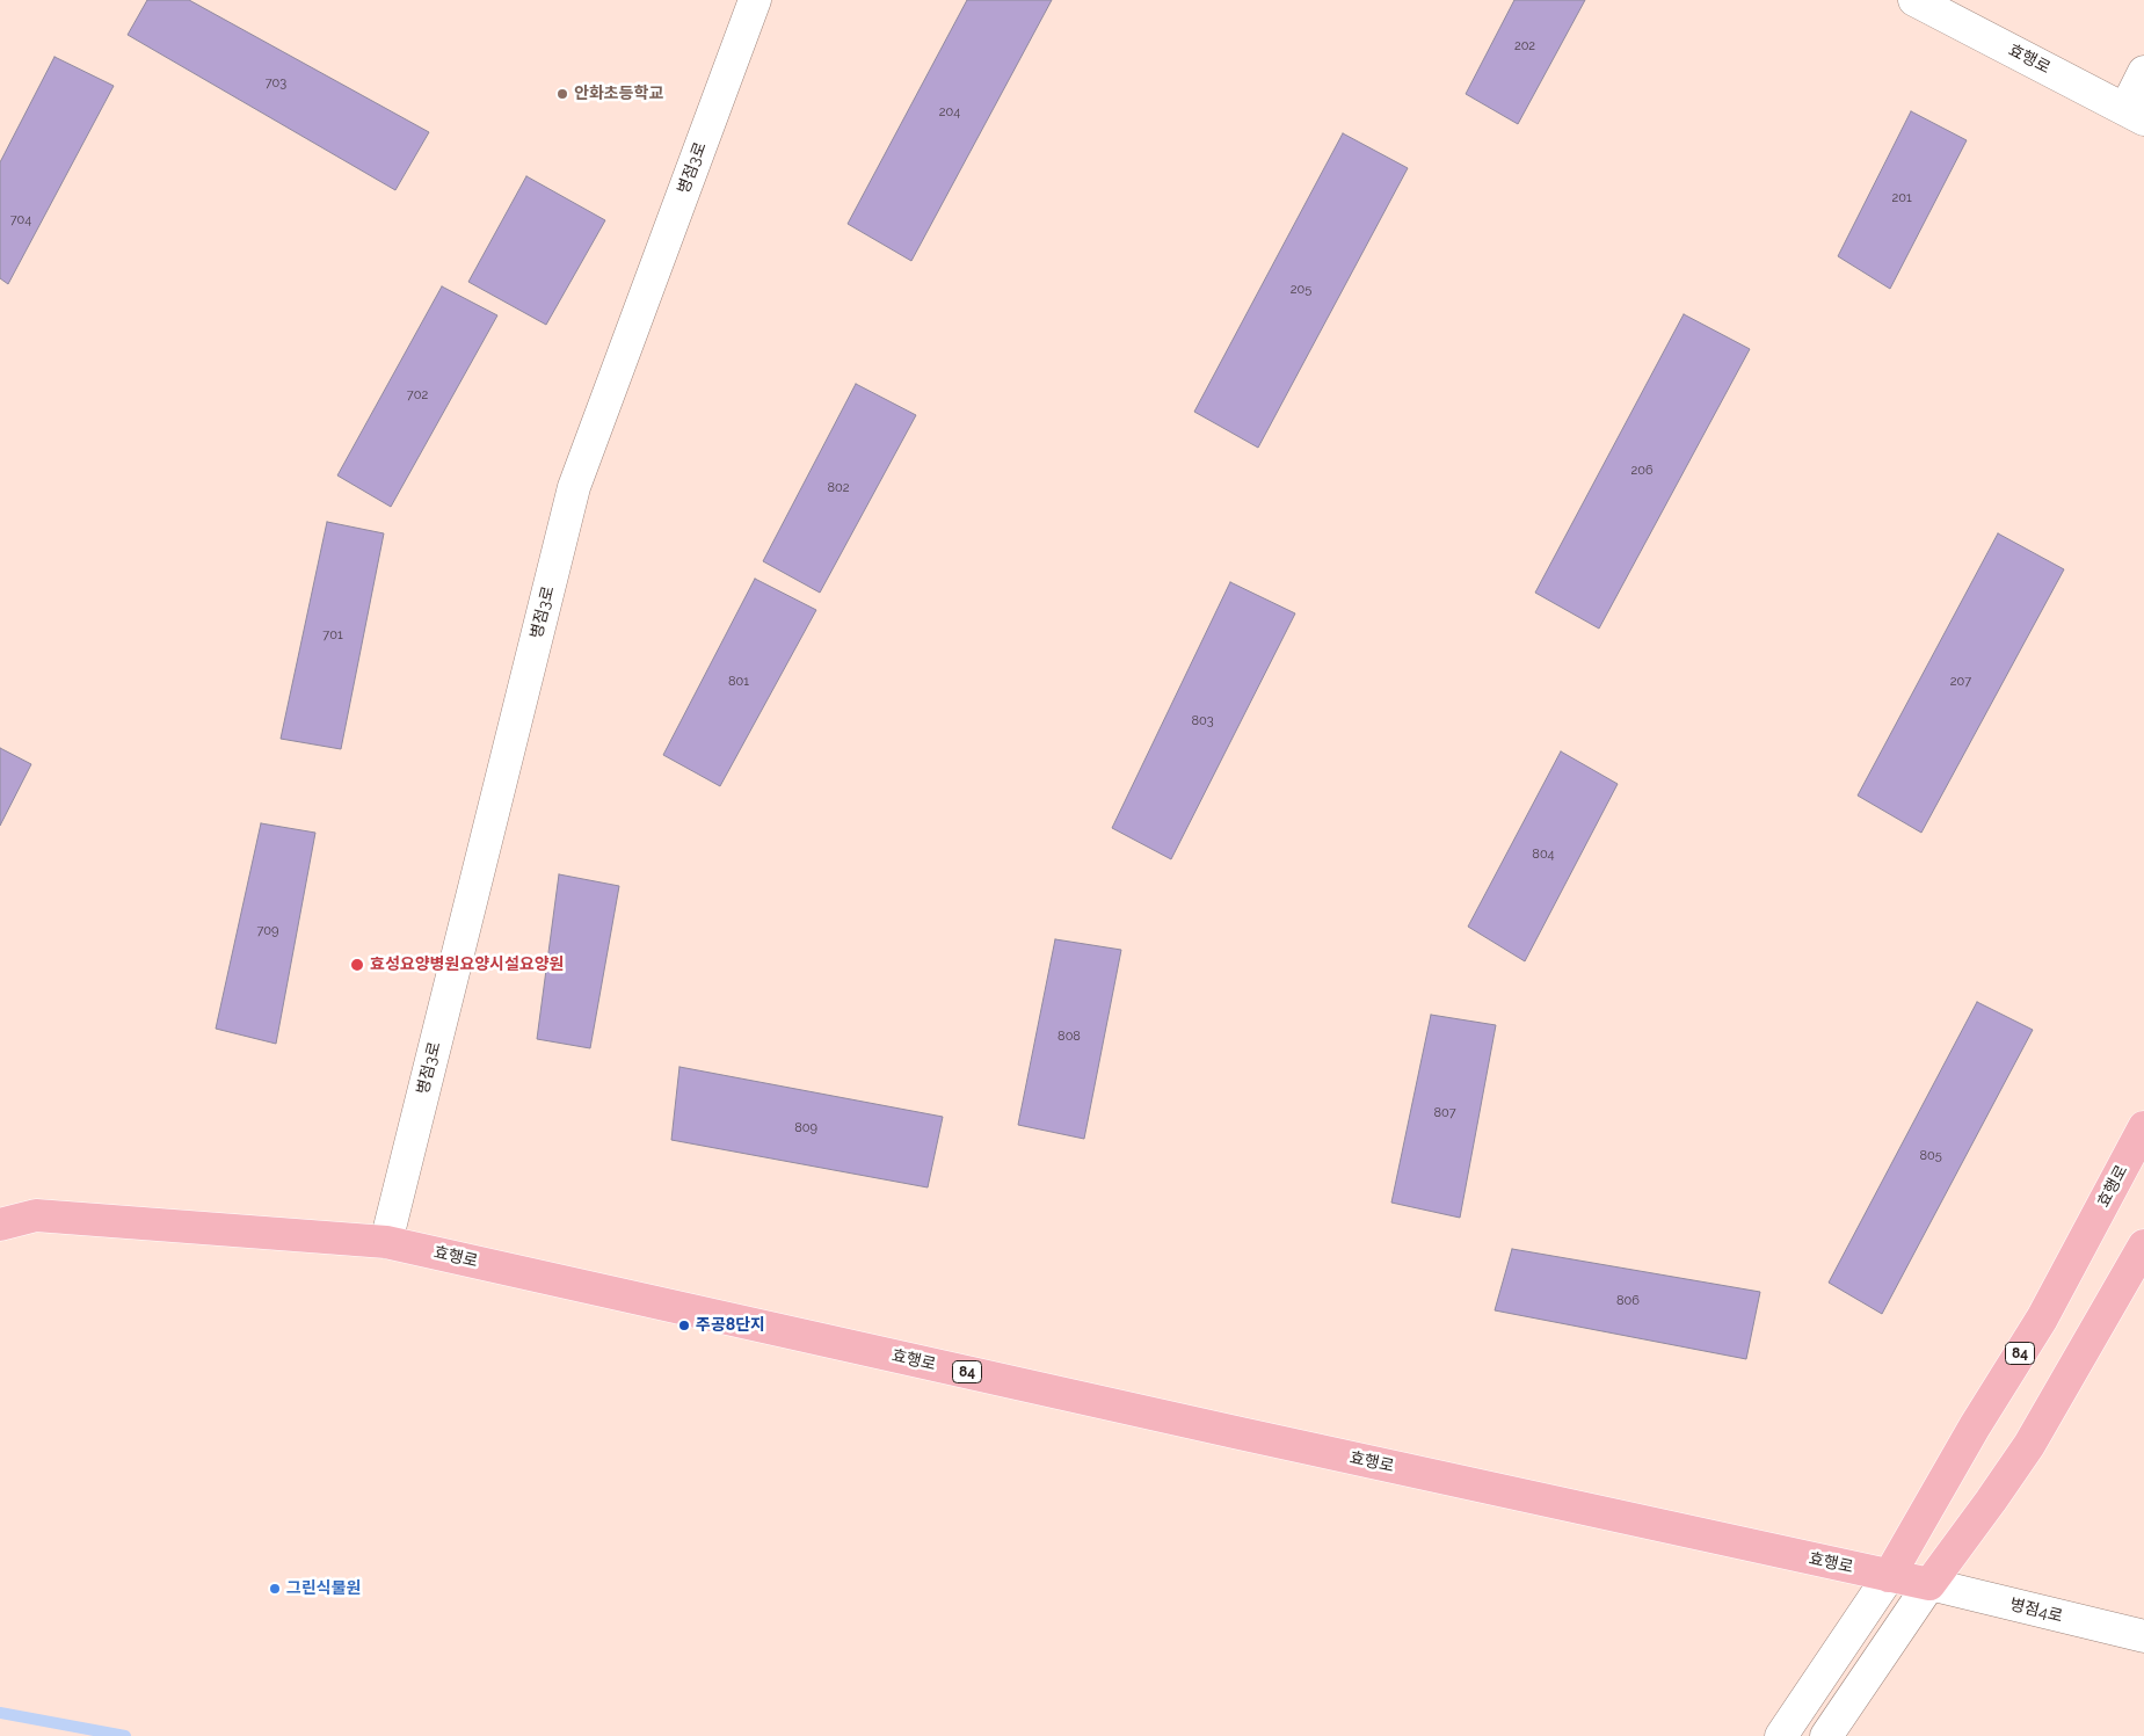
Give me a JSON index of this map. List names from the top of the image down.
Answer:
{
  "streets": {
    "main road": ["효행로", "84"],
    "street": ["병점3로", "병점4로"]
  },
  "crossings": [
    ["효행로", "병점3로"],
    ["효행로", "병점4로"]
  ],
  "places": [
    "안화초등학교",
    "효성요양병원요양시설요양원",
    "주공8단지",
    "그린식물원"
  ],
  "house_numbers": [
    "202",
    "703",
    "204",
    "201",
    "704",
    "205",
    "702",
    "206",
    "802",
    "701",
    "801",
    "207",
    "803",
    "804",
    "709",
    "808",
    "807",
    "809",
    "805",
    "806"
  ]
}
